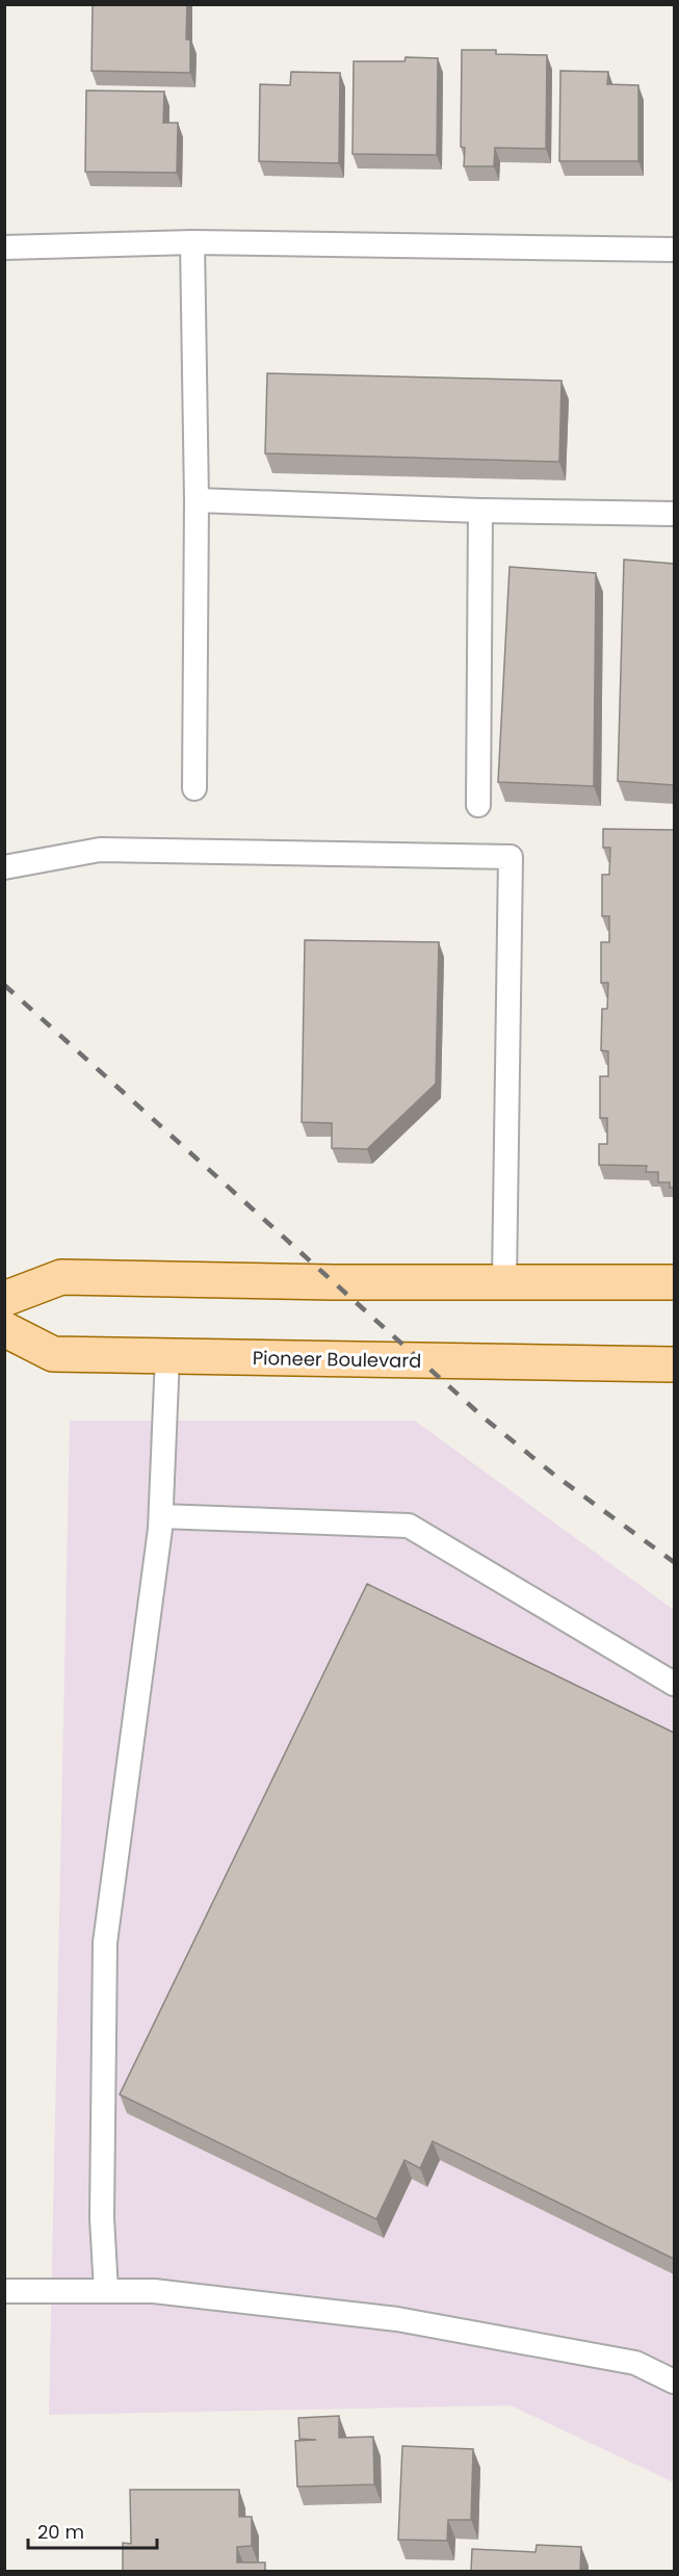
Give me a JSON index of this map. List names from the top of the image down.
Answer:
{
  "streets": {
    "main road": ["Pioneer Boulevard"]
  },
  "scale_bar": "20 m"
}
